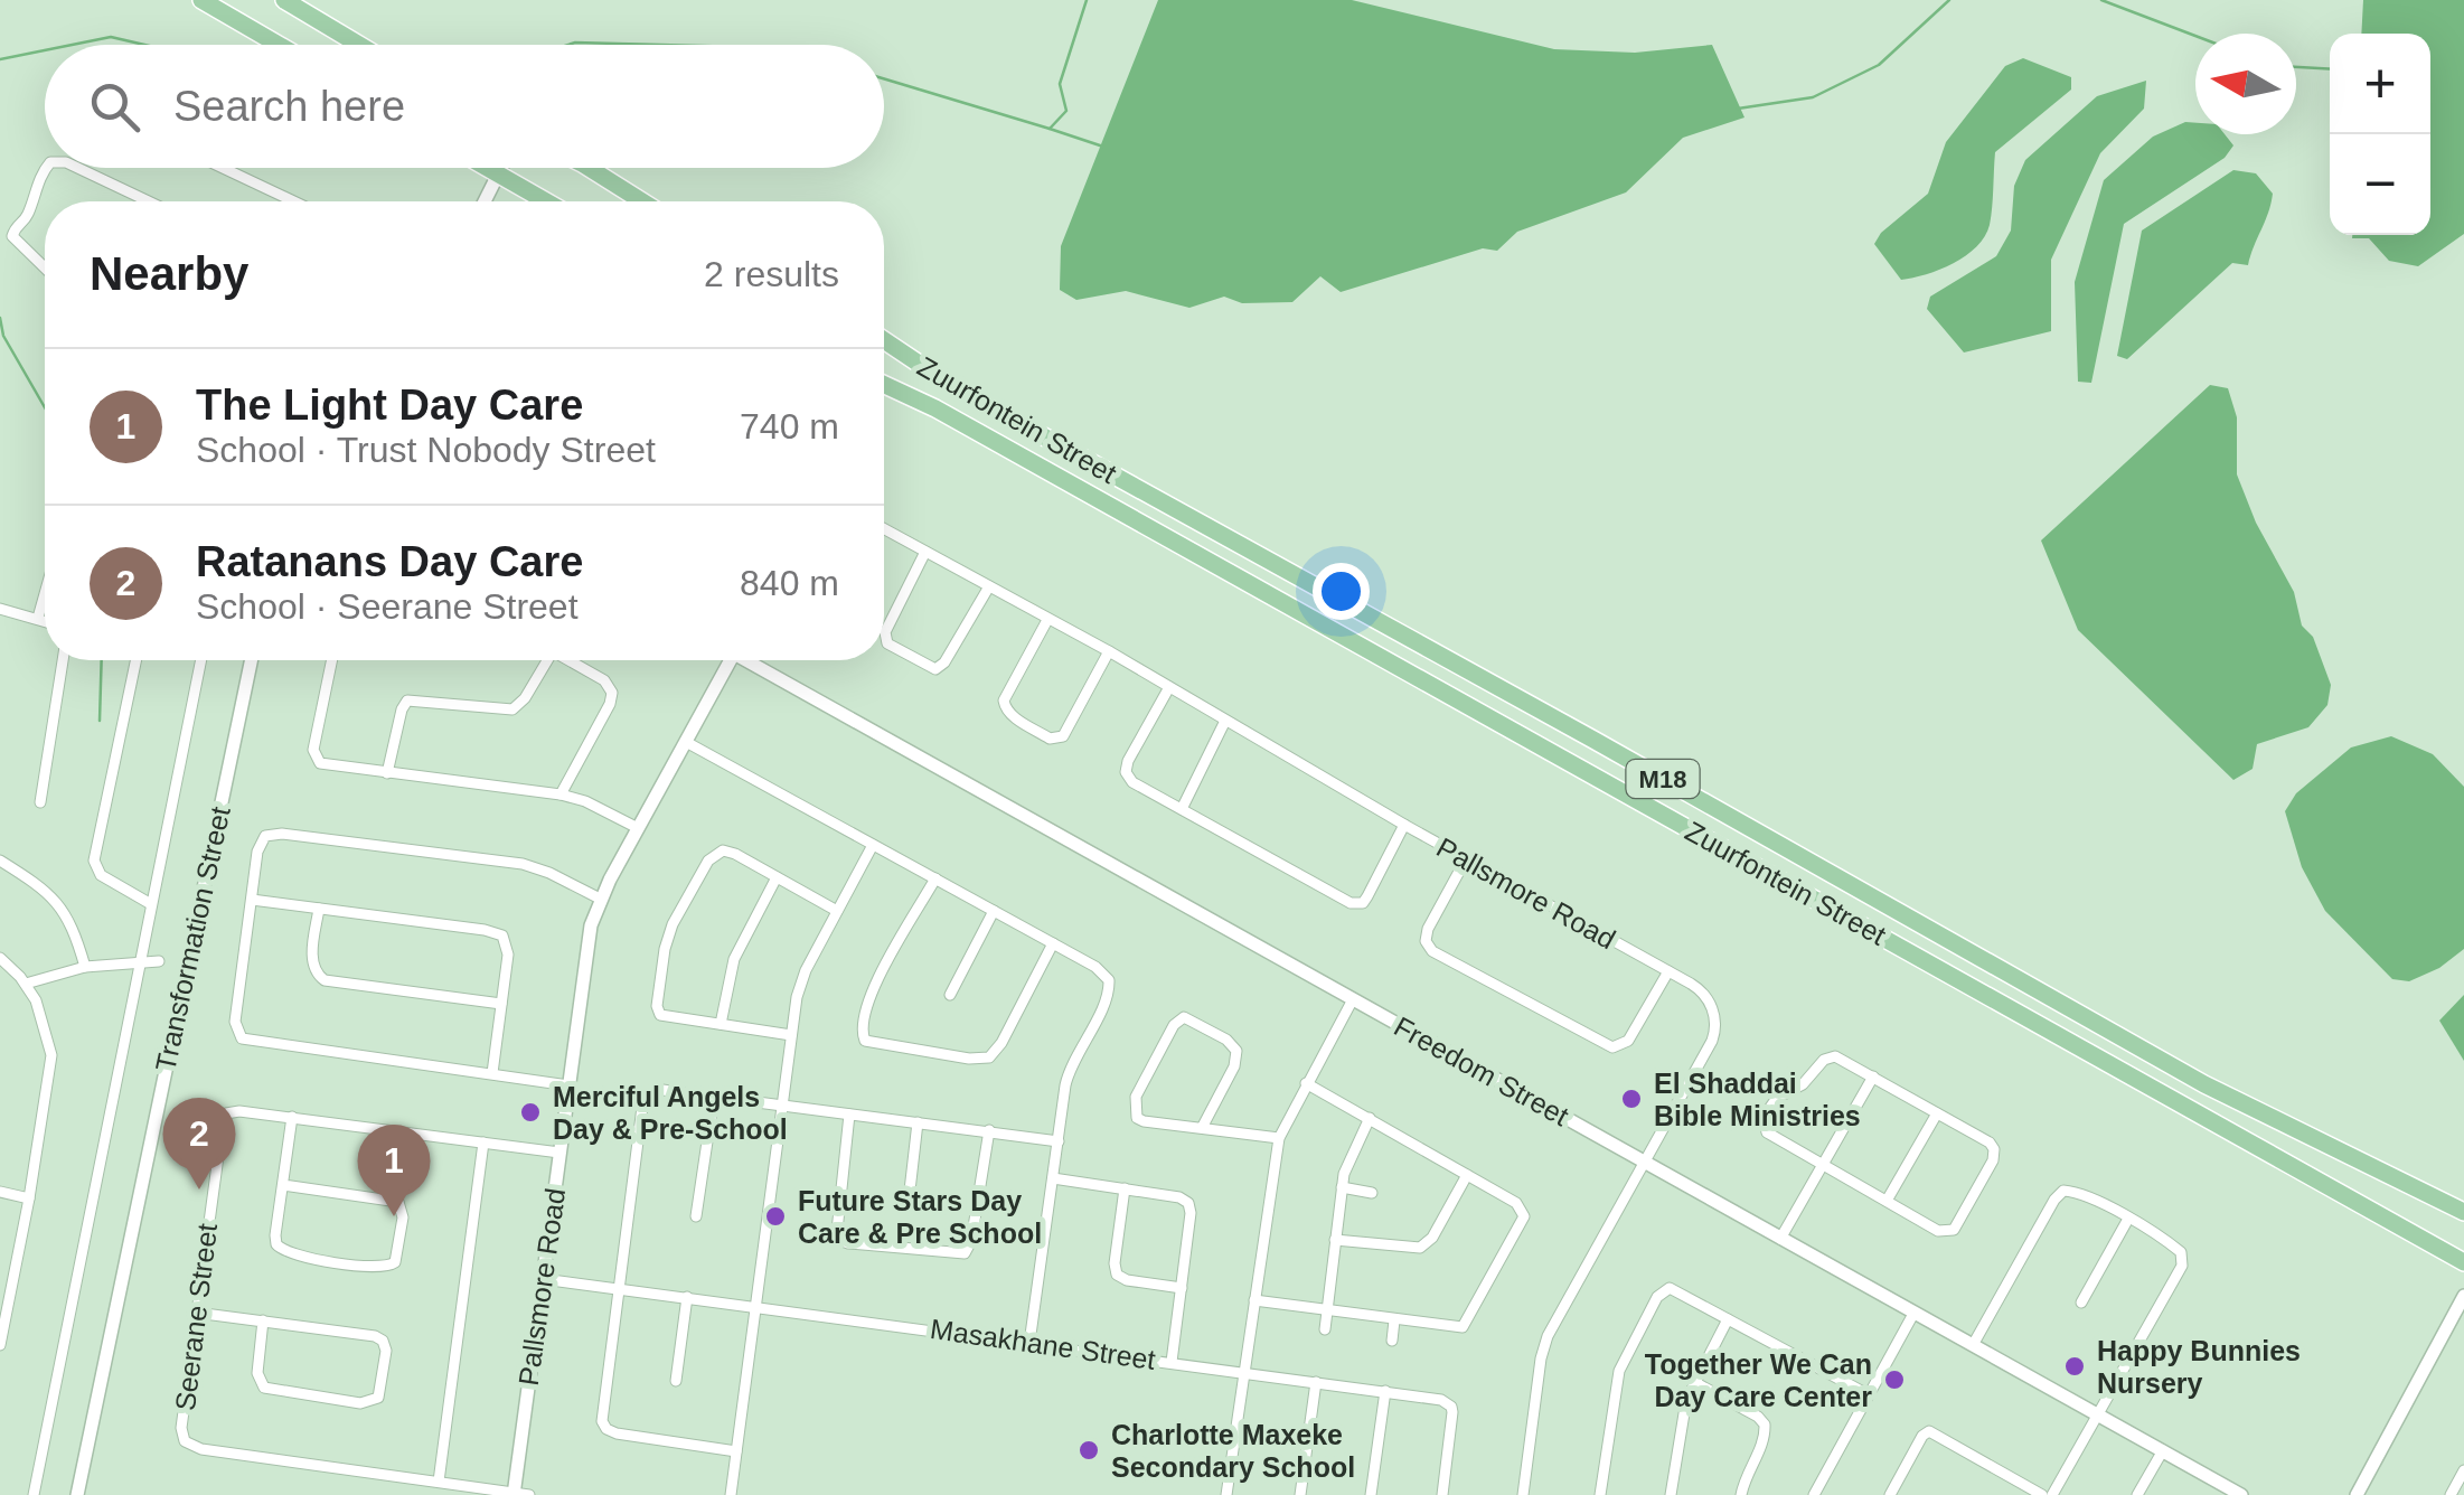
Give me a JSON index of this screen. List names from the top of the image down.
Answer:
{
  "streets": {
    "main road": ["Zuurfontein Street", "M18"],
    "street": [
      "Pallsmore Road",
      "Transformation Street",
      "Freedom Street",
      "Seerane Street",
      "Masakhane Street"
    ]
  },
  "crossings": [
    ["Pallsmore Road", "Freedom Street"],
    ["Pallsmore Road", "Seerane Street"],
    ["Pallsmore Road", "Masakhane Street"]
  ],
  "places": [
    "El Shaddai Bible Ministries",
    "Merciful Angels Day & Pre-School",
    "Future Stars Day Care & Pre School",
    "Happy Bunnies Nursery",
    "Together We Can Day Care Center",
    "Charlotte Maxeke Secondary School"
  ],
  "north": "left",
  "page": {
    "map_buttons": ["+", "−"],
    "search": "Search here",
    "heading": ["Nearby", "2 results"],
    "list": [
      {
        "mark": "1",
        "name": "The Light Day Care",
        "note": "School · Trust Nobody Street",
        "value": "740 m"
      },
      {
        "mark": "2",
        "name": "Ratanans Day Care",
        "note": "School · Seerane Street",
        "value": "840 m"
      }
    ],
    "pins": ["2", "1"]
  }
}
